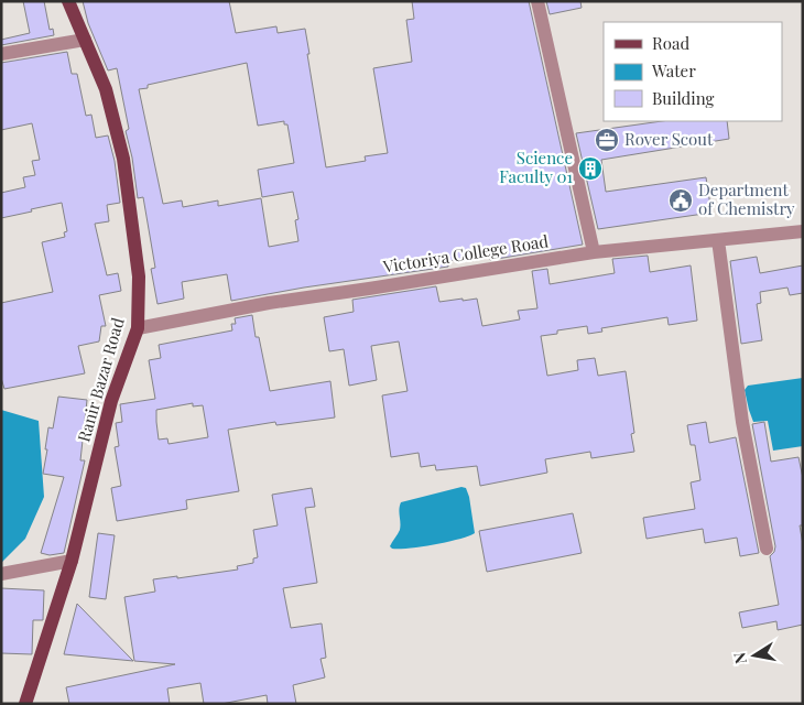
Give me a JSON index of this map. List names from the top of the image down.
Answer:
{
  "streets": {
    "main road": ["Ranir Bazar Road"],
    "street": ["Victoriya College Road"]
  },
  "crossings": [
    ["Victoriya College Road", "Ranir Bazar Road"]
  ],
  "places": {
    "office": ["Rover Scout"],
    "building": ["Science Faculty 01"],
    "public building": ["Department of Chemistry"]
  },
  "legend": ["Road", "Water", "Building"],
  "north": "left"
}
